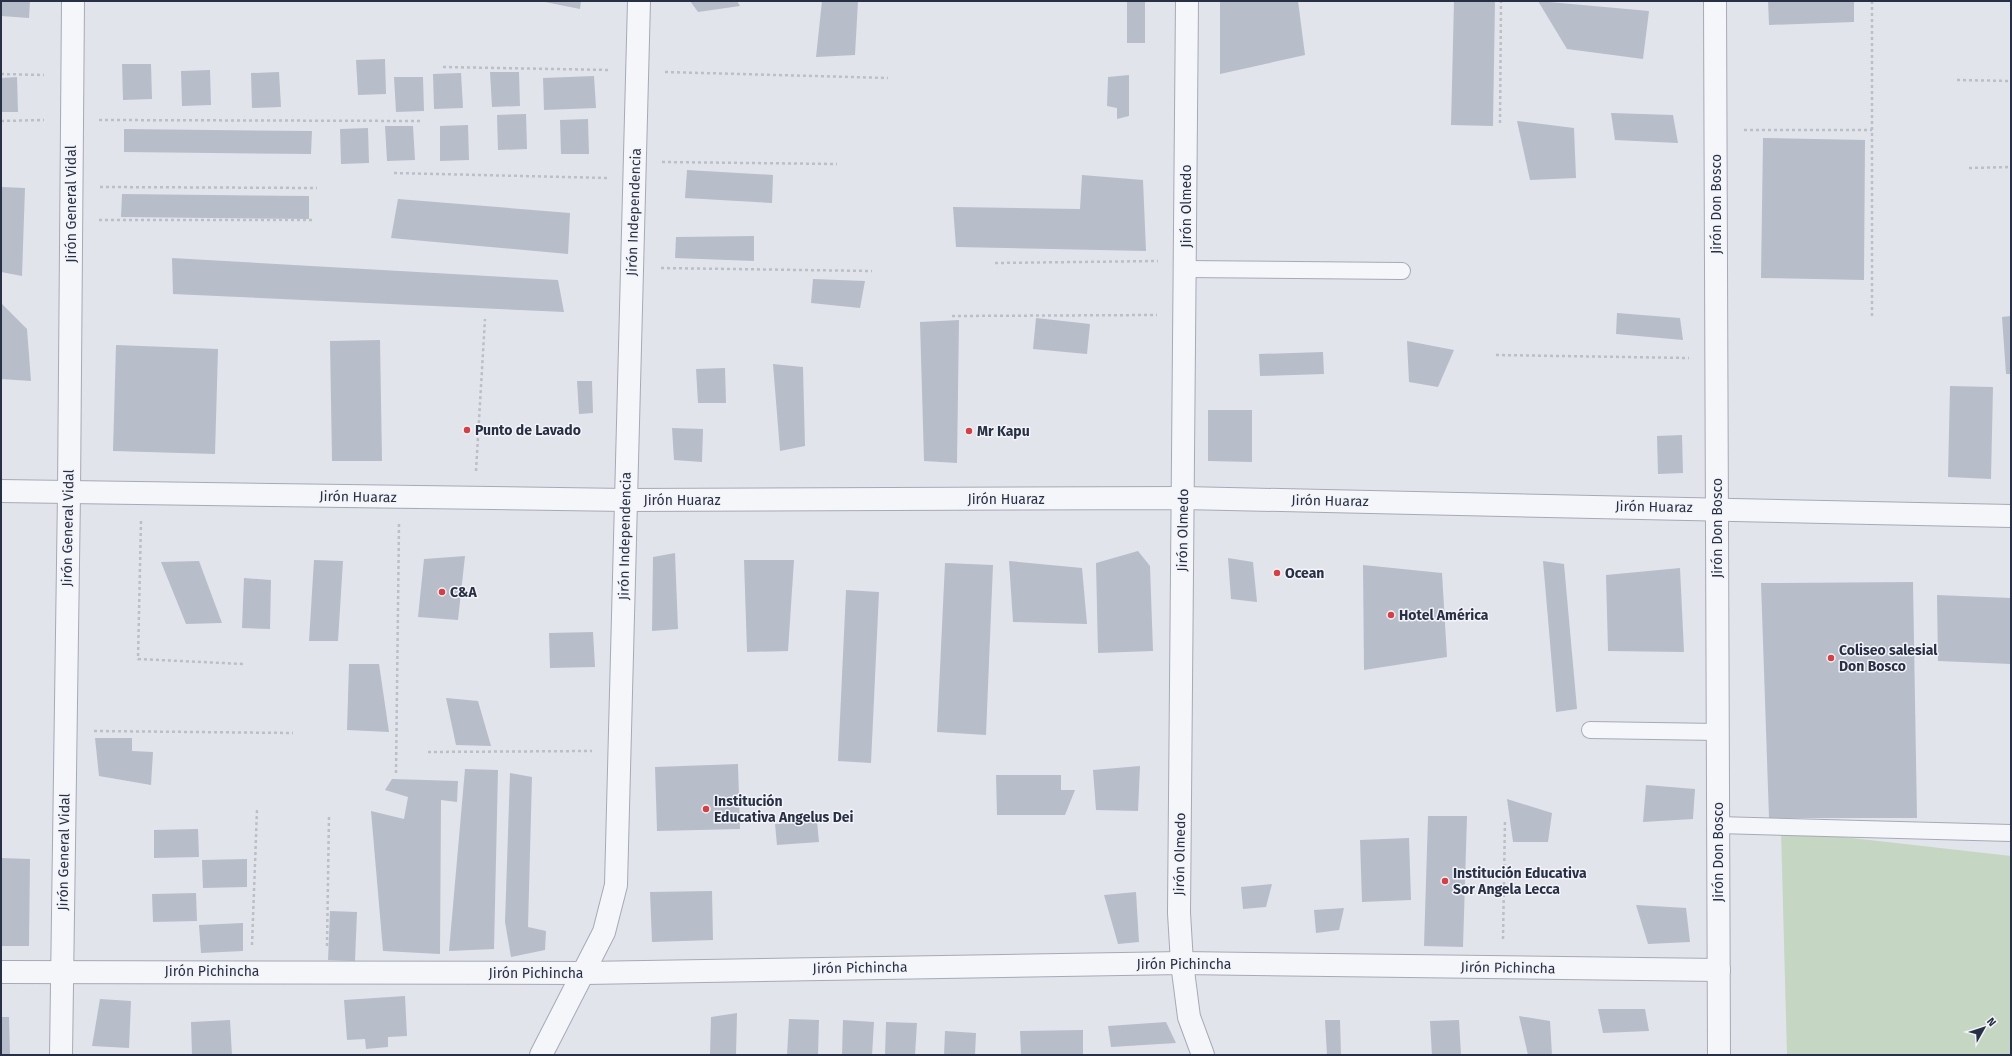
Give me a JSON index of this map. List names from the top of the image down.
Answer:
{
  "streets": {
    "street": [
      "Jirón General Vidal",
      "Jirón Don Bosco",
      "Jirón Olmedo",
      "Jirón Independencia",
      "Jirón Huaraz",
      "Jirón Pichincha"
    ]
  },
  "crossings": [
    ["Jirón General Vidal", "Jirón Huaraz"],
    ["Jirón General Vidal", "Jirón Pichincha"],
    ["Jirón Don Bosco", "Jirón Huaraz"],
    ["Jirón Don Bosco", "Jirón Pichincha"],
    ["Jirón Olmedo", "Jirón Huaraz"],
    ["Jirón Olmedo", "Jirón Pichincha"],
    ["Jirón Independencia", "Jirón Huaraz"],
    ["Jirón Independencia", "Jirón Pichincha"]
  ],
  "places": [
    "Punto de Lavado",
    "Mr Kapu",
    "Ocean",
    "C&A",
    "Hotel América",
    "Coliseo salesial Don Bosco",
    "Institución Educativa Angelus Dei",
    "Institución Educativa Sor Angela Lecca"
  ],
  "north": "top right"
}
